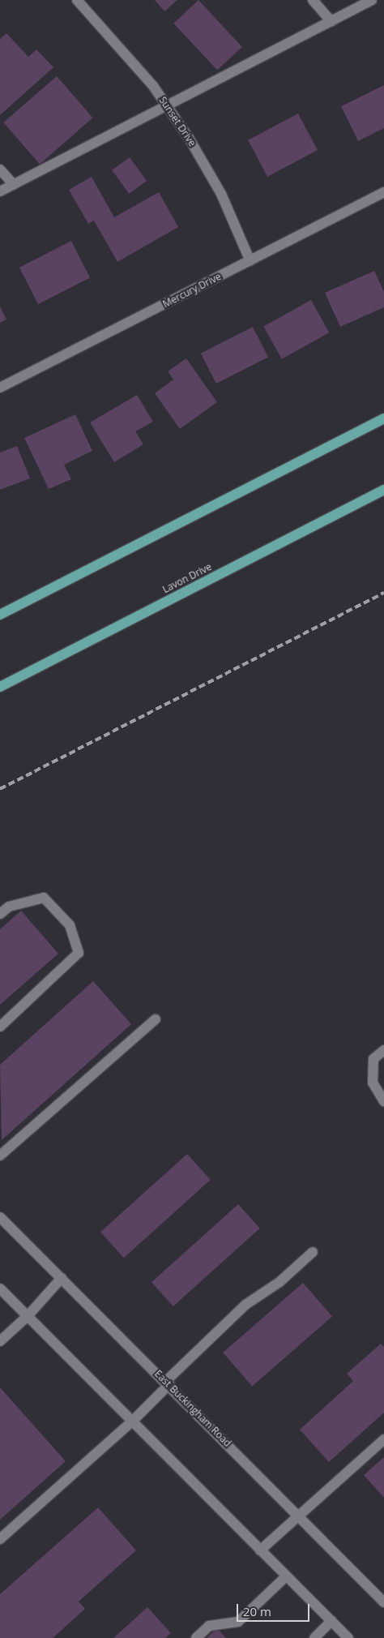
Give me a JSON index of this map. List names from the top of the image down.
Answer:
{
  "streets": {
    "main road": [
      "Sunset Drive",
      "Mercury Drive",
      "Lavon Drive",
      "East Buckingham Road"
    ]
  },
  "crossings": [
    ["Sunset Drive", "Mercury Drive"]
  ],
  "scale_bar": "20 m"
}
